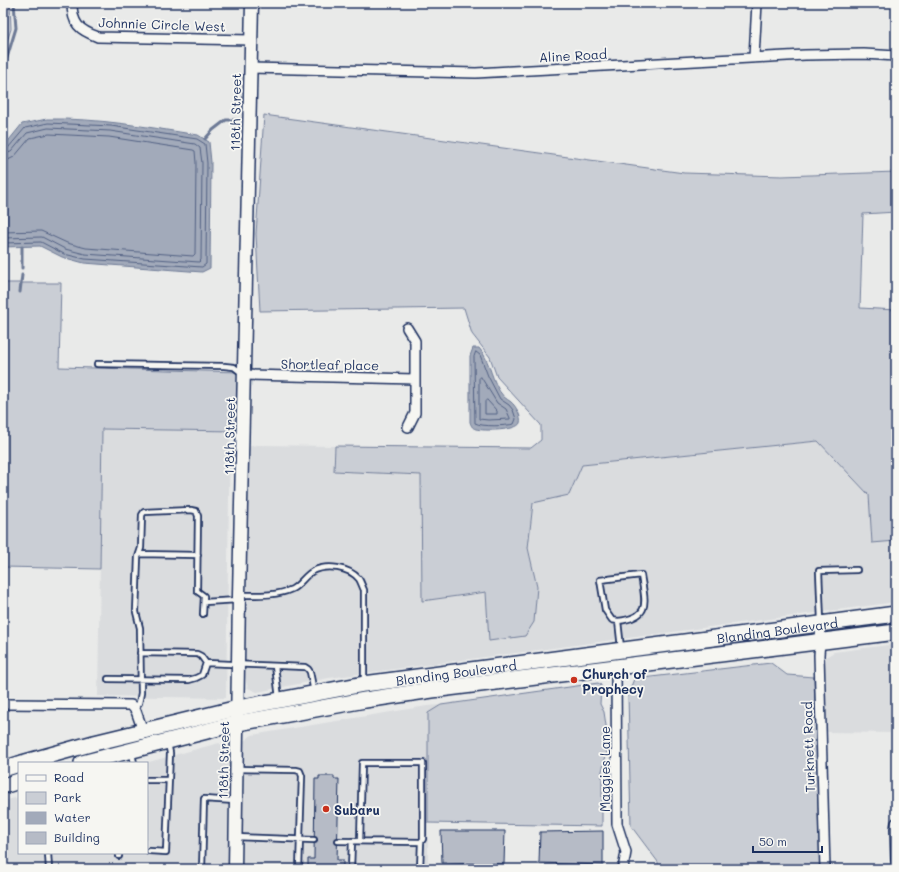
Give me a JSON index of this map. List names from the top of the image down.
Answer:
{
  "streets": {
    "main road": ["Blanding Boulevard"],
    "street": [
      "Johnnie Circle West",
      "Aline Road",
      "118th Street",
      "Shortleaf place",
      "Turknett Road",
      "Maggies Lane"
    ]
  },
  "crossings": [
    ["Johnnie Circle West", "118th Street"],
    ["Aline Road", "118th Street"],
    ["118th Street", "Shortleaf place"],
    ["118th Street", "Blanding Boulevard"],
    ["Blanding Boulevard", "Turknett Road"],
    ["Blanding Boulevard", "Maggies Lane"]
  ],
  "places": ["Church of Prophecy", "Subaru"],
  "legend": [
    "Road",
    "Park",
    "Water",
    "Building"
  ],
  "scale_bar": "50 m"
}
